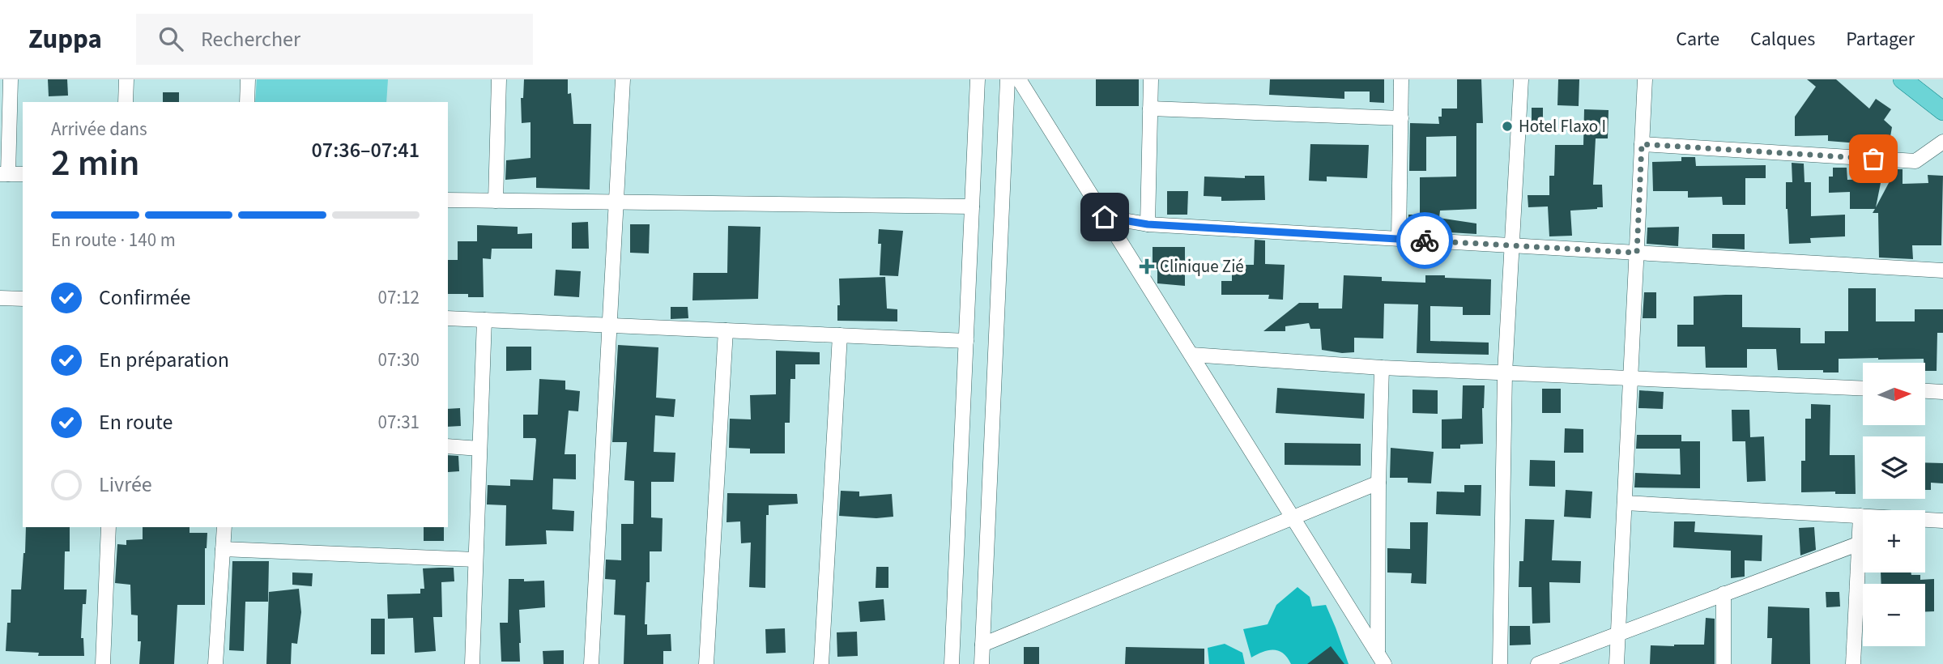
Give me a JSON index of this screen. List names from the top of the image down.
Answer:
{
  "places": {
    "other": ["Hotel Flaxo I"],
    "health": ["Clinique Zié"]
  },
  "north": "right",
  "page": {
    "header": "Zuppa",
    "search": "Rechercher",
    "nav": ["Carte", "Calques", "Partager"],
    "heading": ["2 min", "Arrivée dans", "07:36–07:41"],
    "bar": "En route · 140 m",
    "list": [
      ["Confirmée", "07:12"],
      ["En préparation", "07:30"],
      ["En route", "07:31"],
      "Livrée"
    ],
    "map_buttons": ["+", "−"]
  }
}
